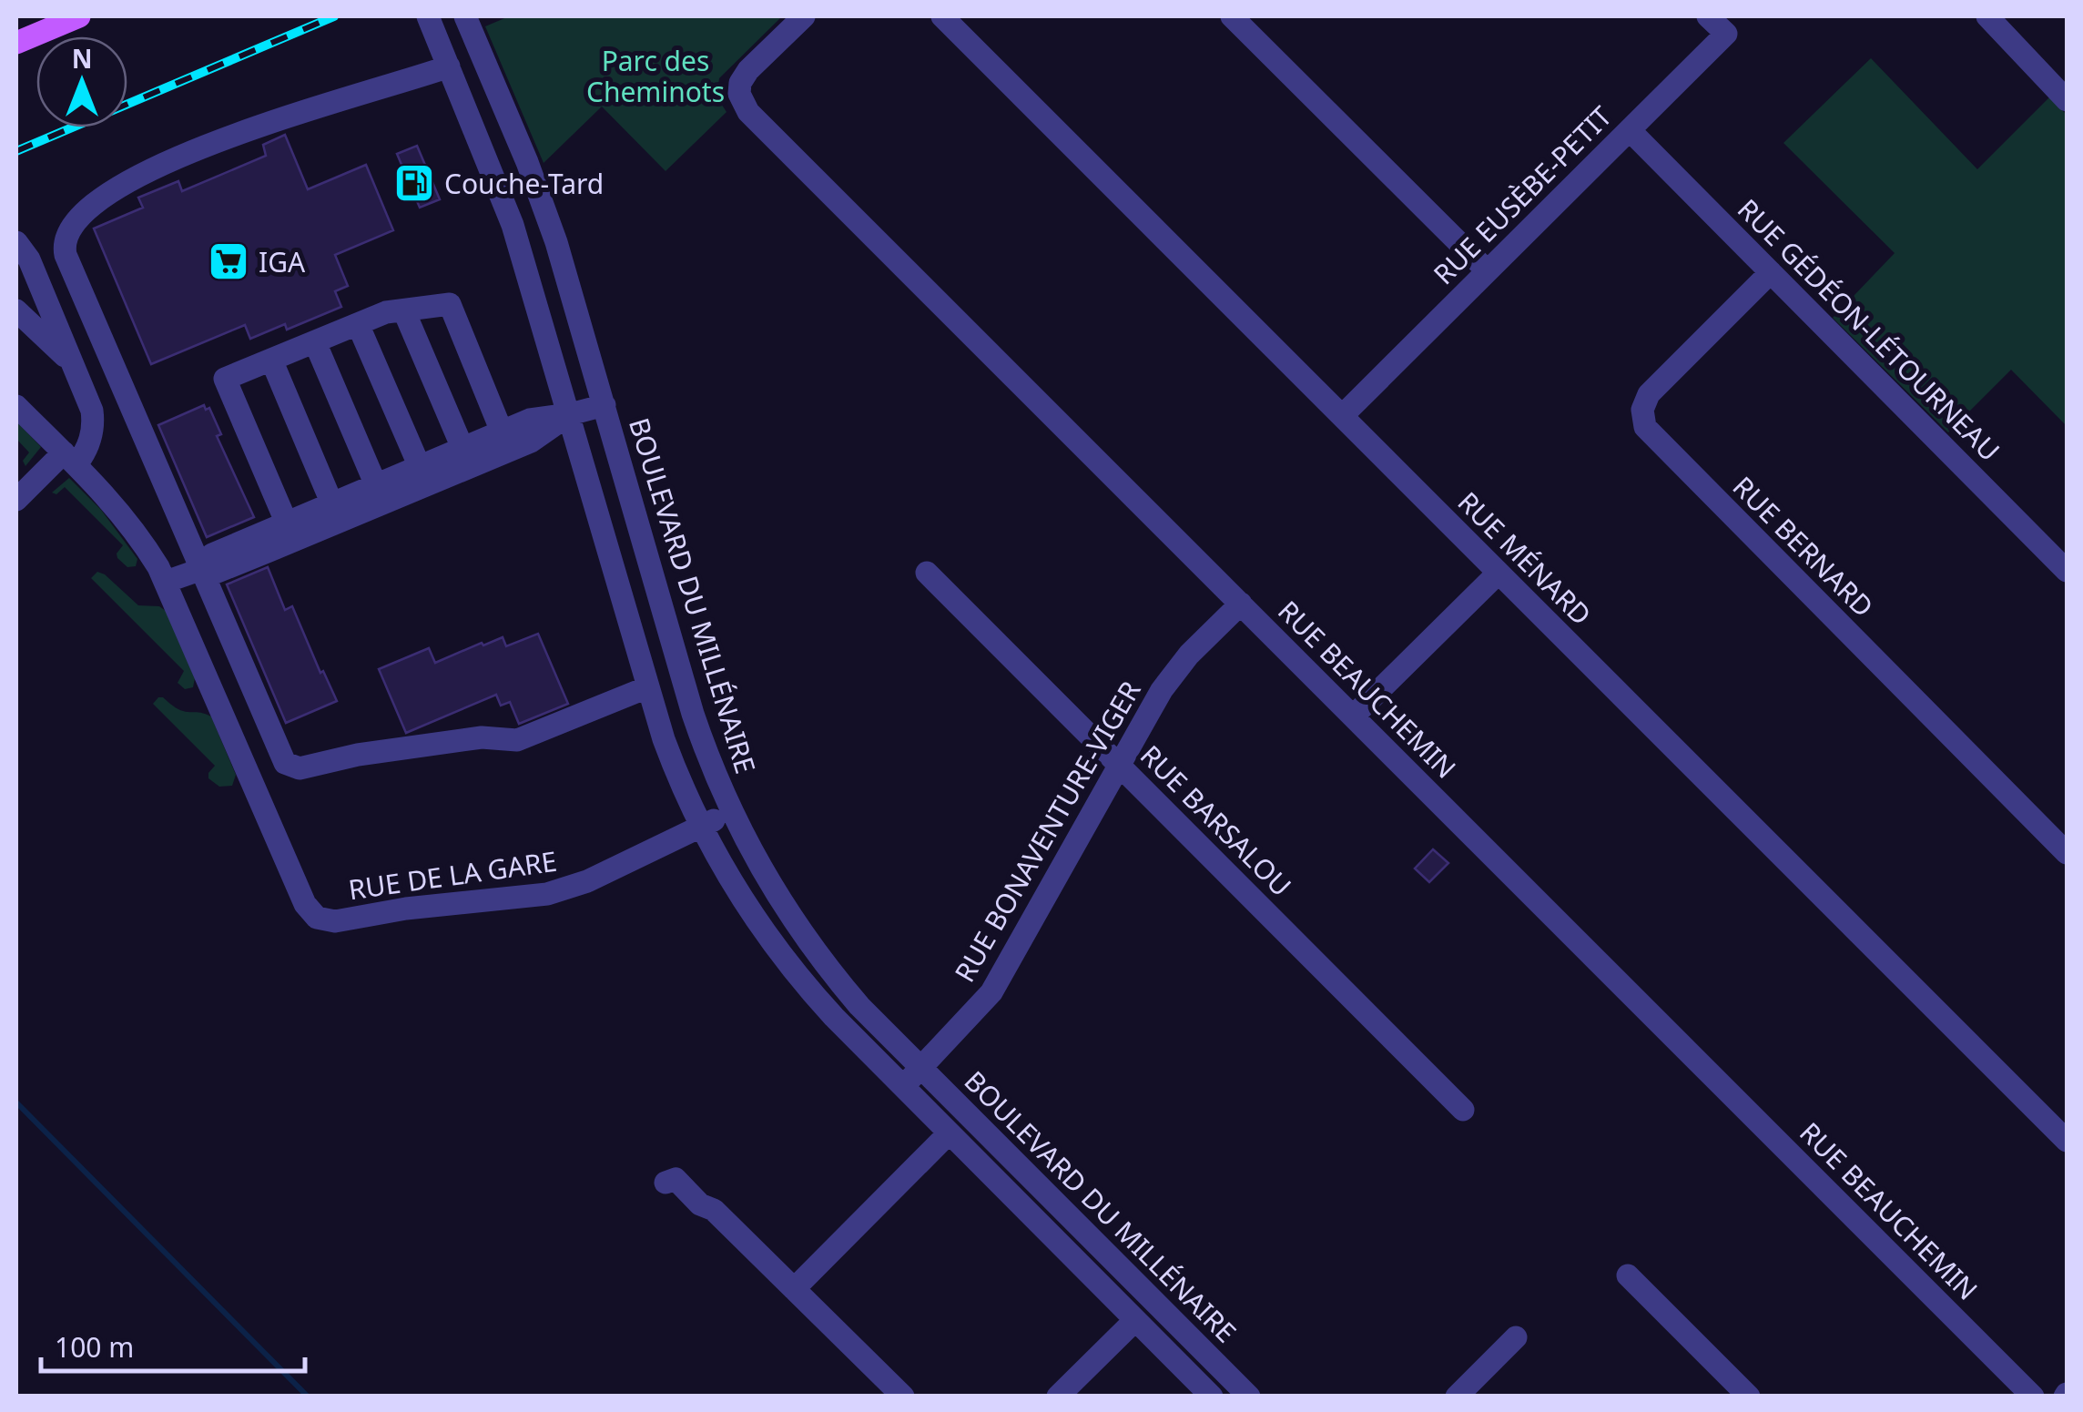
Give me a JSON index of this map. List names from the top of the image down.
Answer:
{
  "streets": {
    "street": [
      "RUE EUSÈBE-PETIT",
      "RUE GÉDÉON-LÉTOURNEAU",
      "RUE BERNARD",
      "RUE MÉNARD",
      "BOULEVARD DU MILLÉNAIRE",
      "RUE BEAUCHEMIN",
      "RUE BARSALOU",
      "RUE BONAVENTURE-VIGER",
      "RUE DE LA GARE"
    ]
  },
  "crossings": [
    ["RUE EUSÈBE-PETIT", "RUE GÉDÉON-LÉTOURNEAU"],
    ["RUE EUSÈBE-PETIT", "RUE MÉNARD"],
    ["RUE GÉDÉON-LÉTOURNEAU", "RUE BERNARD"],
    ["BOULEVARD DU MILLÉNAIRE", "RUE BONAVENTURE-VIGER"],
    ["BOULEVARD DU MILLÉNAIRE", "RUE DE LA GARE"],
    ["RUE BEAUCHEMIN", "RUE BONAVENTURE-VIGER"],
    ["RUE BARSALOU", "RUE BONAVENTURE-VIGER"]
  ],
  "parks": ["Parc des Cheminots"],
  "places": {
    "fuel station": ["Couche-Tard"],
    "supermarket": ["IGA"]
  },
  "scale_bar": "100 m",
  "north": "top"
}
